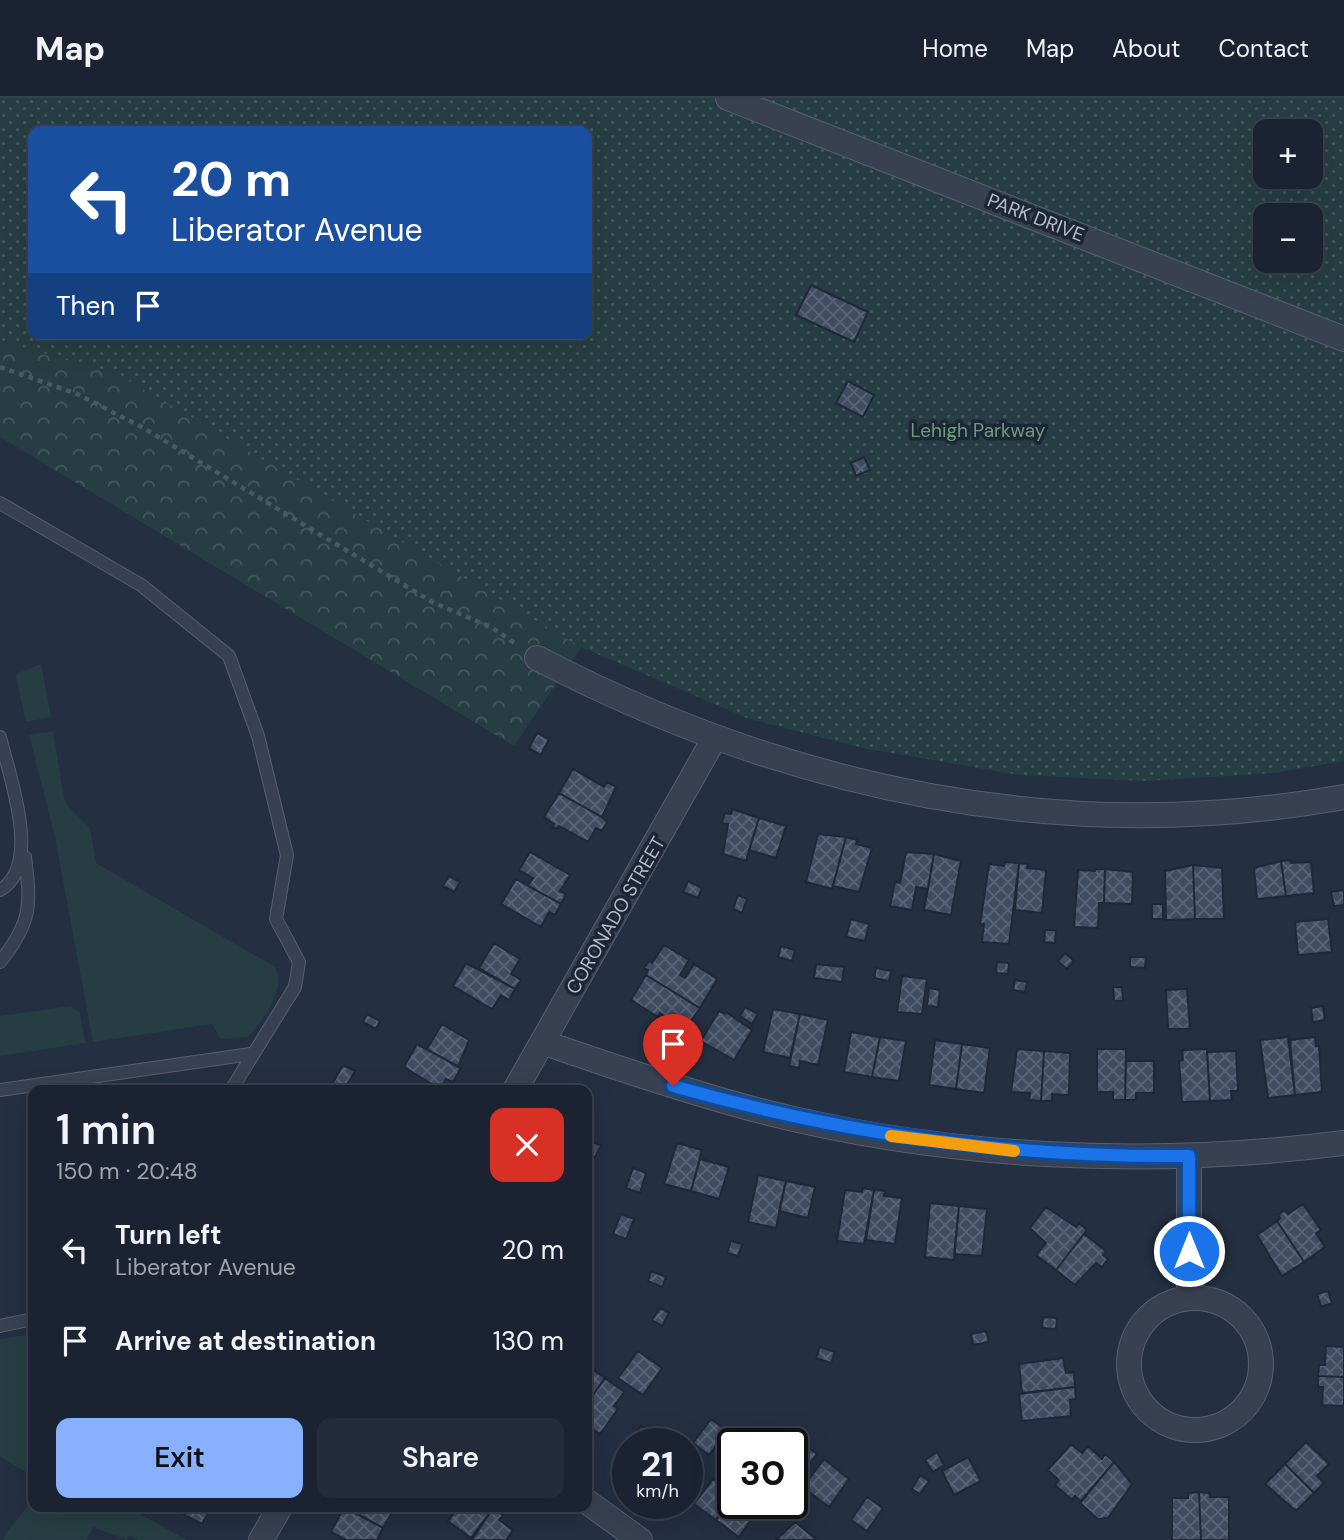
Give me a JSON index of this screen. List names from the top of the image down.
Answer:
{
  "streets": {
    "street": ["PARK DRIVE", "CORONADO STREET"]
  },
  "parks": ["Lehigh Parkway"],
  "page": {
    "header": "Map",
    "nav": [
      "Home",
      "Map",
      "About",
      "Contact"
    ],
    "map_buttons": ["+", "−"],
    "turn": ["20 m", "Liberator Avenue"],
    "then": "Then",
    "heading": ["1 min", "150 m · 20:48"],
    "list": [
      {
        "name": "Turn left",
        "note": "Liberator Avenue",
        "value": "20 m"
      },
      {
        "name": "Arrive at destination",
        "value": "130 m"
      }
    ],
    "buttons": ["Exit", "Share"],
    "speed": "21 km/h",
    "limit": "30"
  }
}
